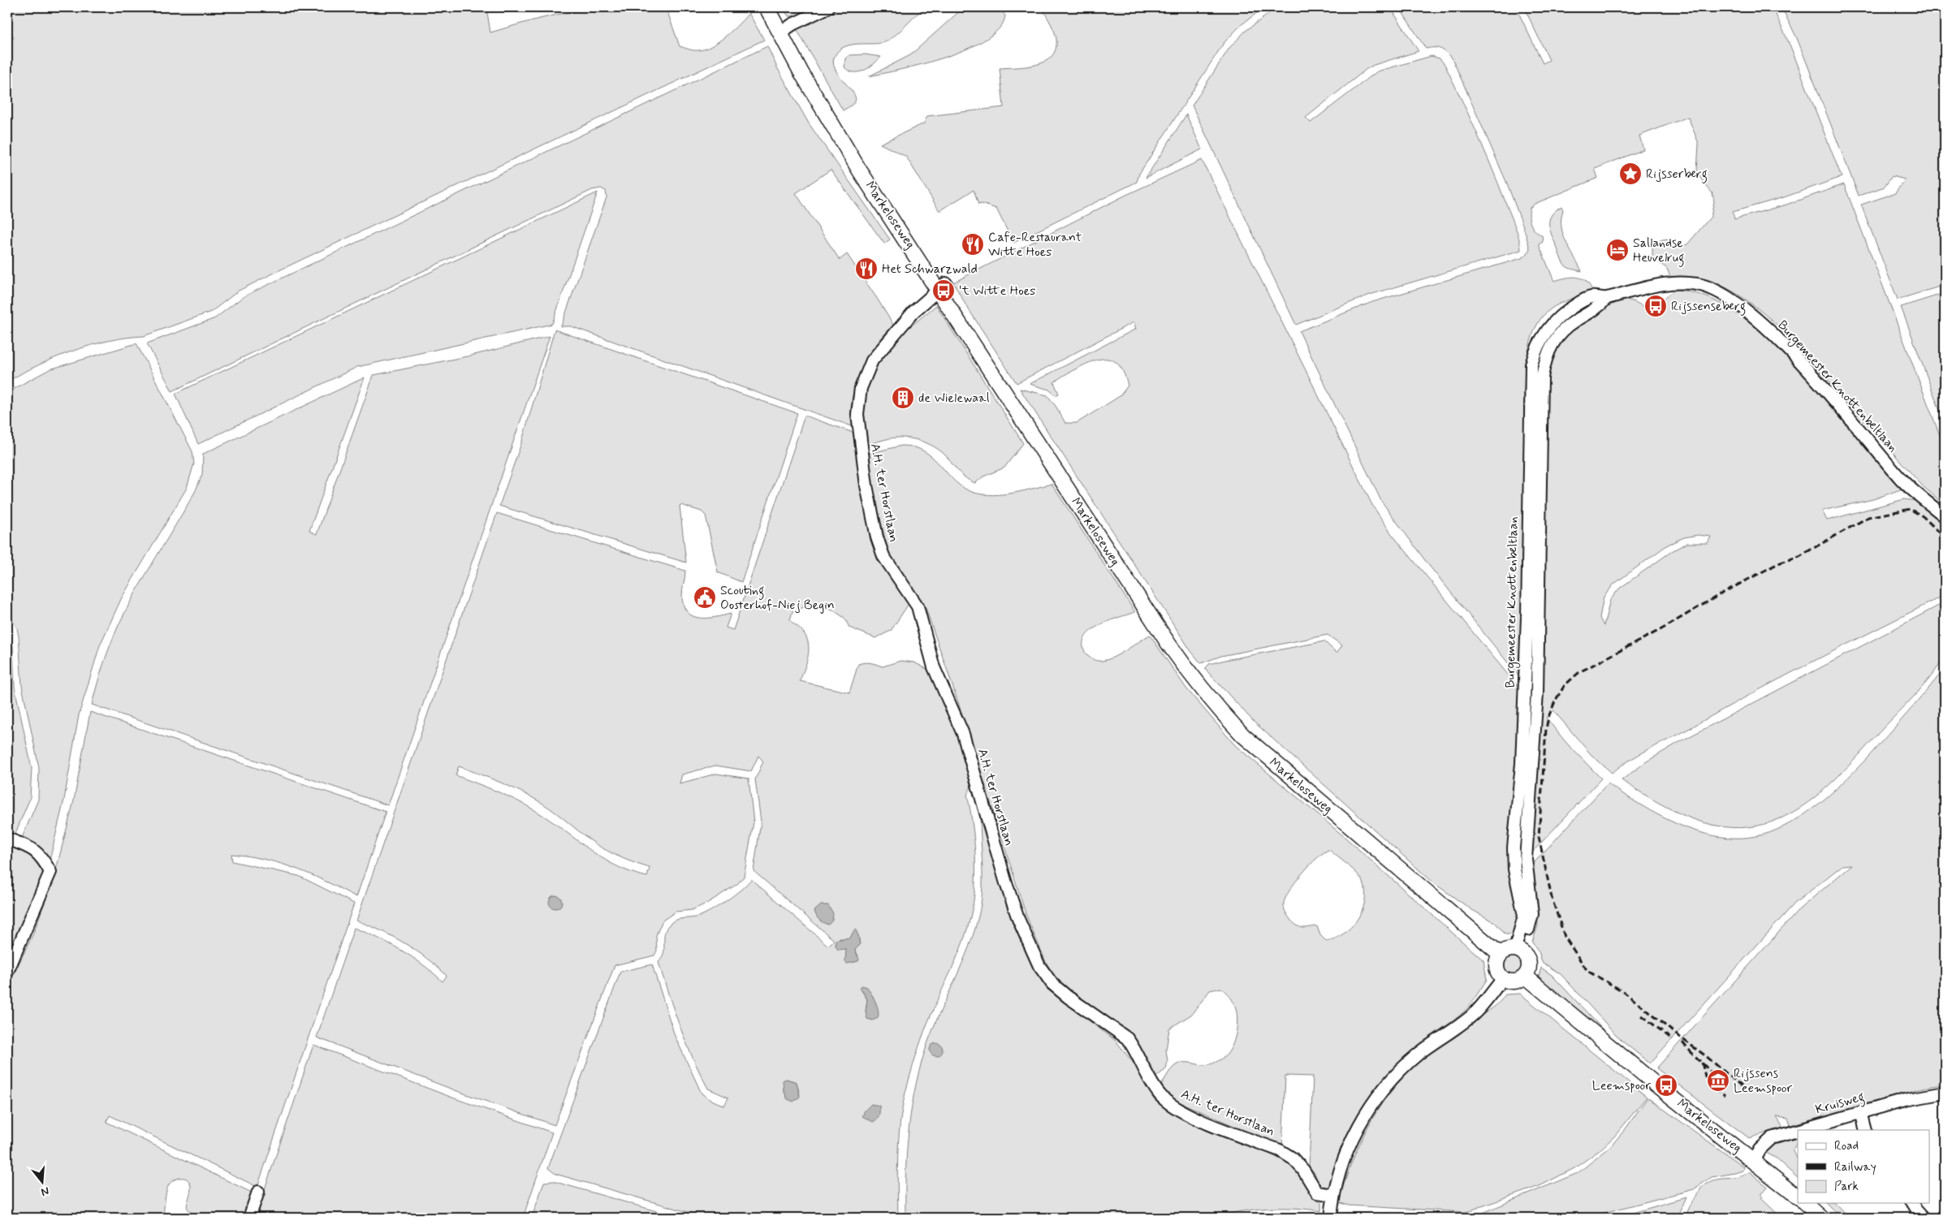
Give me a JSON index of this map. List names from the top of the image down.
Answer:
{
  "streets": {
    "main road": ["Markeloseweg"],
    "street": ["Burgemeester Knottenbeltlaan", "A.H. ter Horstlaan", "Kruisweg"]
  },
  "crossings": [
    ["Markeloseweg", "Burgemeester Knottenbeltlaan"],
    ["Markeloseweg", "A.H. ter Horstlaan"],
    ["Markeloseweg", "Kruisweg"]
  ],
  "places": {
    "place": ["Rijsserberg"],
    "restaurant": ["Cafe-Restaurant Witte Hoes", "Het Schwarzwald"],
    "hotel": ["Sallandse Heuvelrug"],
    "bus stop": ["'t Witte Hoes", "Rijssenseberg", "Leemspoor"],
    "building": ["de Wielewaal"],
    "public building": ["Scouting Oosterhof-Niej Begin"],
    "museum": ["Rijssens Leemspoor"]
  },
  "legend": ["Road", "Railway", "Park"],
  "north": "bottom"
}
